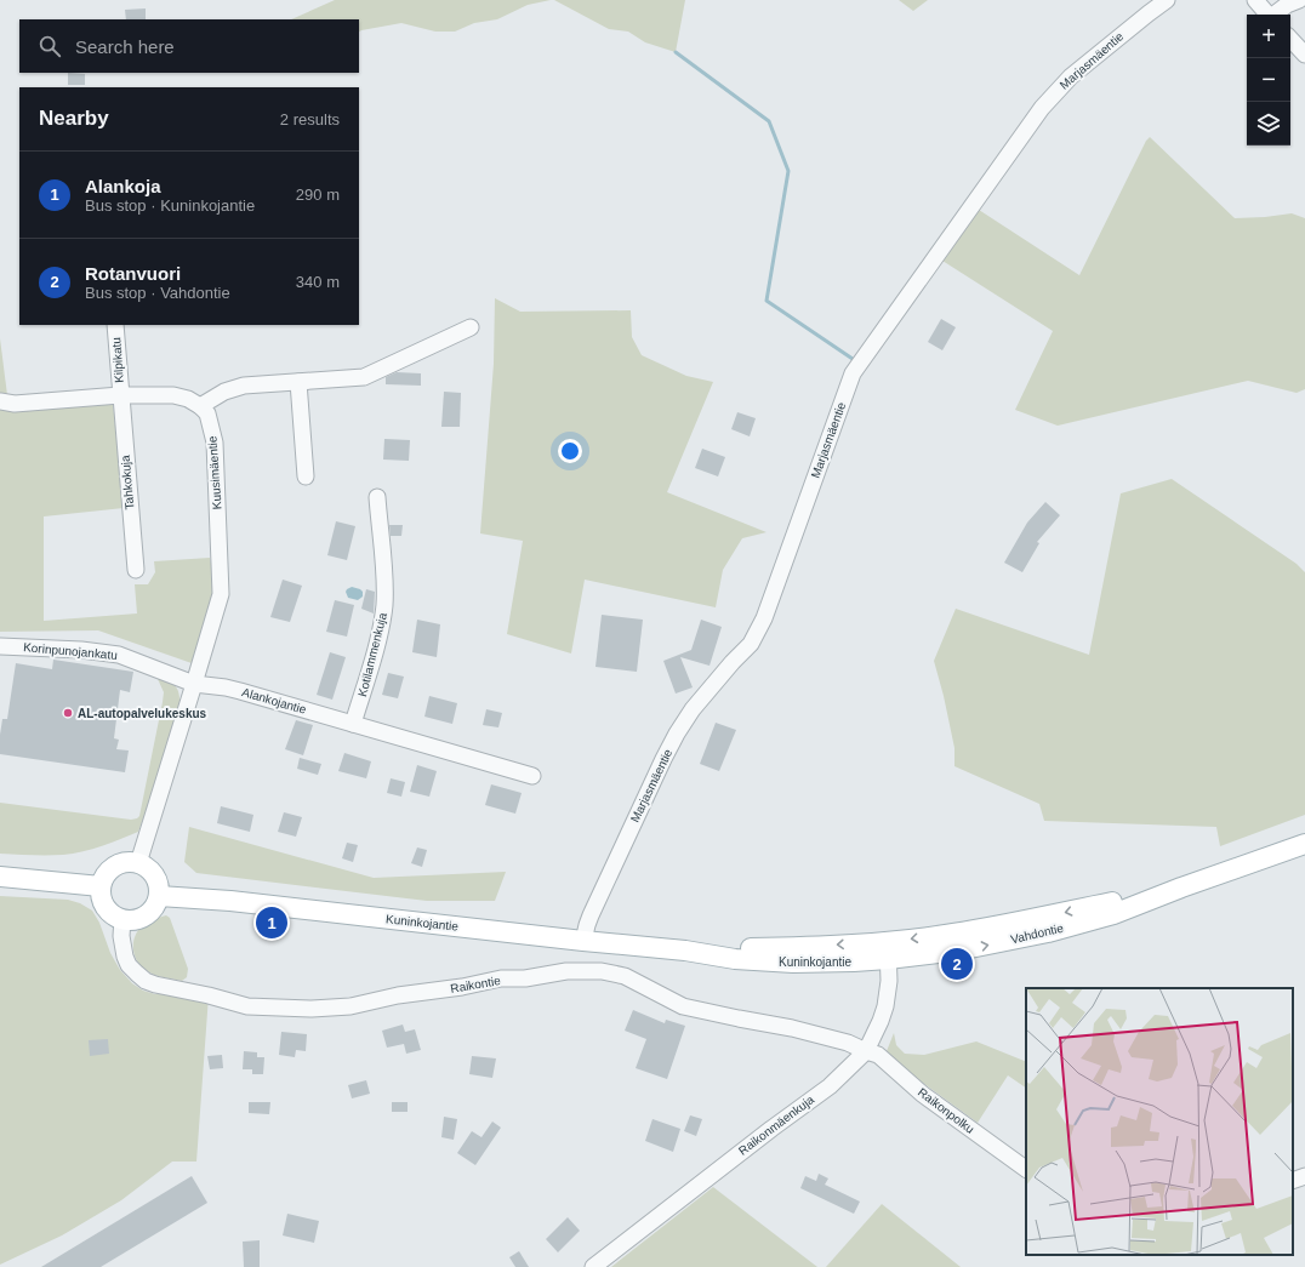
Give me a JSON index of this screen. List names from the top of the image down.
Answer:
{
  "streets": {
    "main road": ["Kuninkojantie", "Vahdontie"],
    "street": [
      "Marjasmäentie",
      "Kilpikatu",
      "Kuusimäentie",
      "Tahkokuja",
      "Korinpunojankatu",
      "Kotilammenkuja",
      "Alankojantie",
      "Raikontie",
      "Raikonpolku",
      "Raikonmäenkuja"
    ]
  },
  "crossings": [
    ["Marjasmäentie", "Kuninkojantie"],
    ["Kilpikatu", "Tahkokuja"],
    ["Kuusimäentie", "Korinpunojankatu"],
    ["Kuusimäentie", "Alankojantie"],
    ["Korinpunojankatu", "Alankojantie"],
    ["Kotilammenkuja", "Alankojantie"],
    ["Kuninkojantie", "Vahdontie"],
    ["Kuninkojantie", "Raikontie"],
    ["Kuninkojantie", "Raikonmäenkuja"],
    ["Vahdontie", "Raikonmäenkuja"],
    ["Raikontie", "Raikonpolku"],
    ["Raikontie", "Raikonmäenkuja"],
    ["Raikonpolku", "Raikonmäenkuja"]
  ],
  "places": ["AL-autopalvelukeskus"],
  "page": {
    "map_buttons": ["+", "−"],
    "search": "Search here",
    "heading": ["Nearby", "2 results"],
    "list": [
      {
        "mark": "1",
        "name": "Alankoja",
        "note": "Bus stop · Kuninkojantie",
        "value": "290 m"
      },
      {
        "mark": "2",
        "name": "Rotanvuori",
        "note": "Bus stop · Vahdontie",
        "value": "340 m"
      }
    ],
    "pins": ["1", "2"]
  }
}
